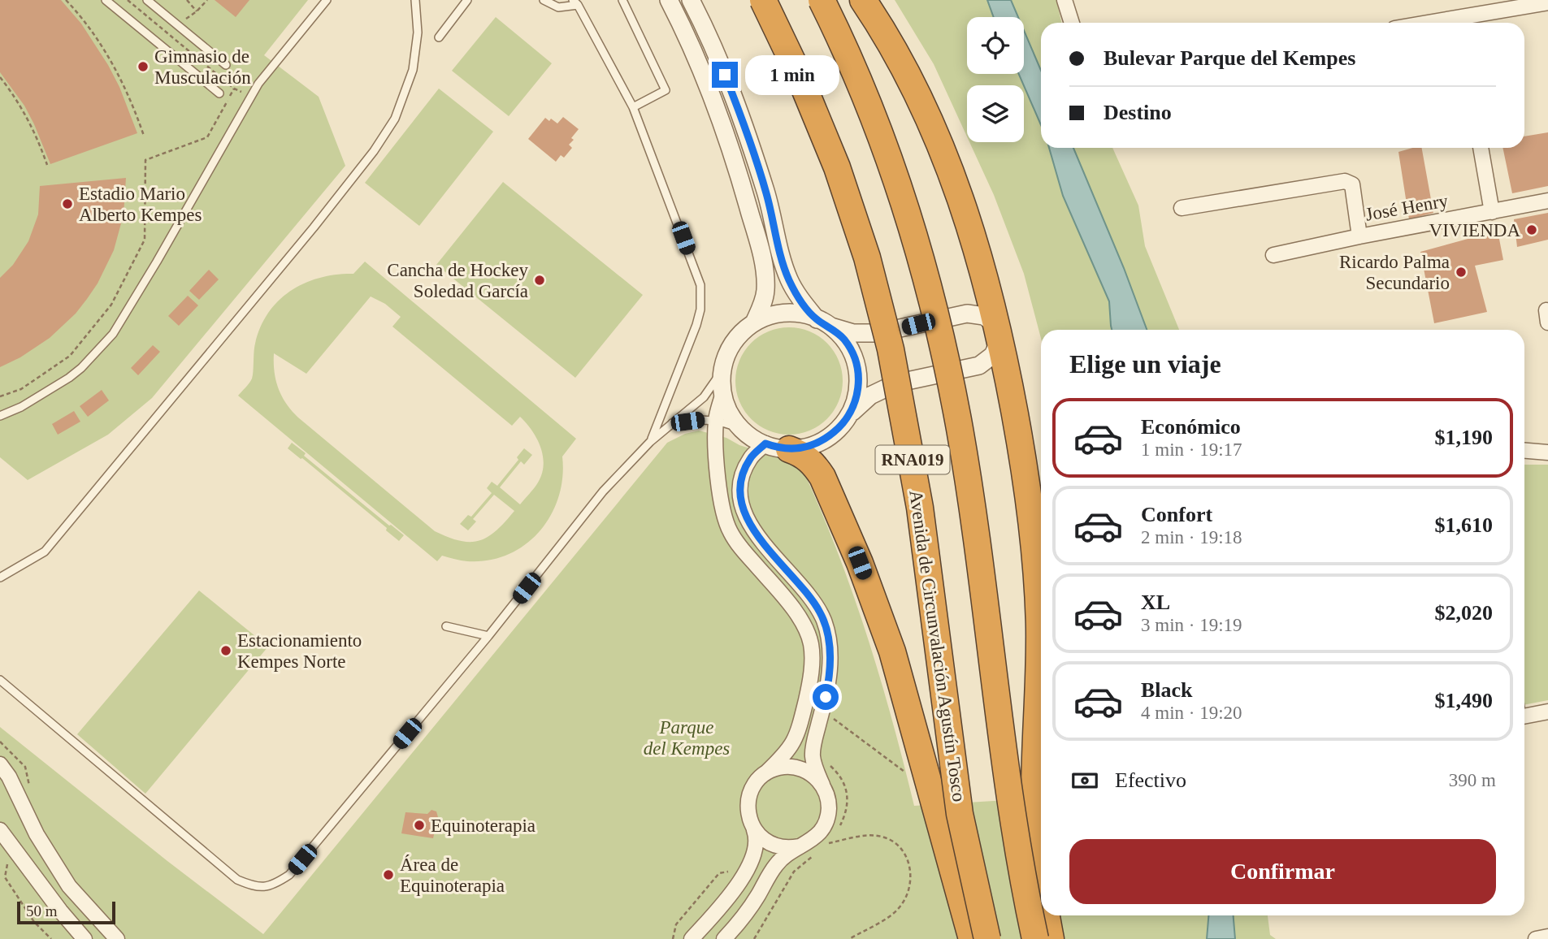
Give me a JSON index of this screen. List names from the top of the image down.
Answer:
{
  "streets": {
    "highway": ["RNA019", "Avenida de Circunvalación Agustín Tosco"],
    "street": ["José Henry"]
  },
  "parks": ["Parque del Kempes"],
  "places": [
    "Gimnasio de Musculación",
    "Estadio Mario Alberto Kempes",
    "VIVIENDA",
    "Ricardo Palma Secundario",
    "Cancha de Hockey Soledad García",
    "Estacionamiento Kempes Norte",
    "Equinoterapia",
    "Área de Equinoterapia"
  ],
  "scale_bar": "50 m",
  "page": {
    "banner": ["Bulevar Parque del Kempes", "Destino"],
    "bubble": "1 min",
    "heading": "Elige un viaje",
    "list": [
      {
        "name": "Económico",
        "note": "1 min · 19:17",
        "value": "$1,190"
      },
      {
        "name": "Confort",
        "note": "2 min · 19:18",
        "value": "$1,610"
      },
      {
        "name": "XL",
        "note": "3 min · 19:19",
        "value": "$2,020"
      },
      {
        "name": "Black",
        "note": "4 min · 19:20",
        "value": "$1,490"
      }
    ],
    "pay": ["Efectivo", "390 m"],
    "buttons": "Confirmar",
    "scale": "50 m"
  }
}
